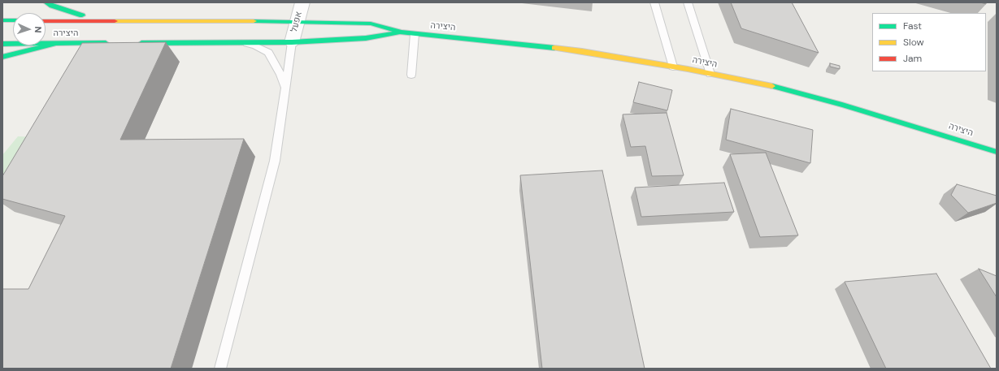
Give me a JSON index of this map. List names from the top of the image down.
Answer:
{
  "streets": {
    "street": ["אפעל", "היצירה"]
  },
  "crossings": [
    ["אפעל", "היצירה"]
  ],
  "legend": ["Fast", "Slow", "Jam"],
  "north": "right"
}
